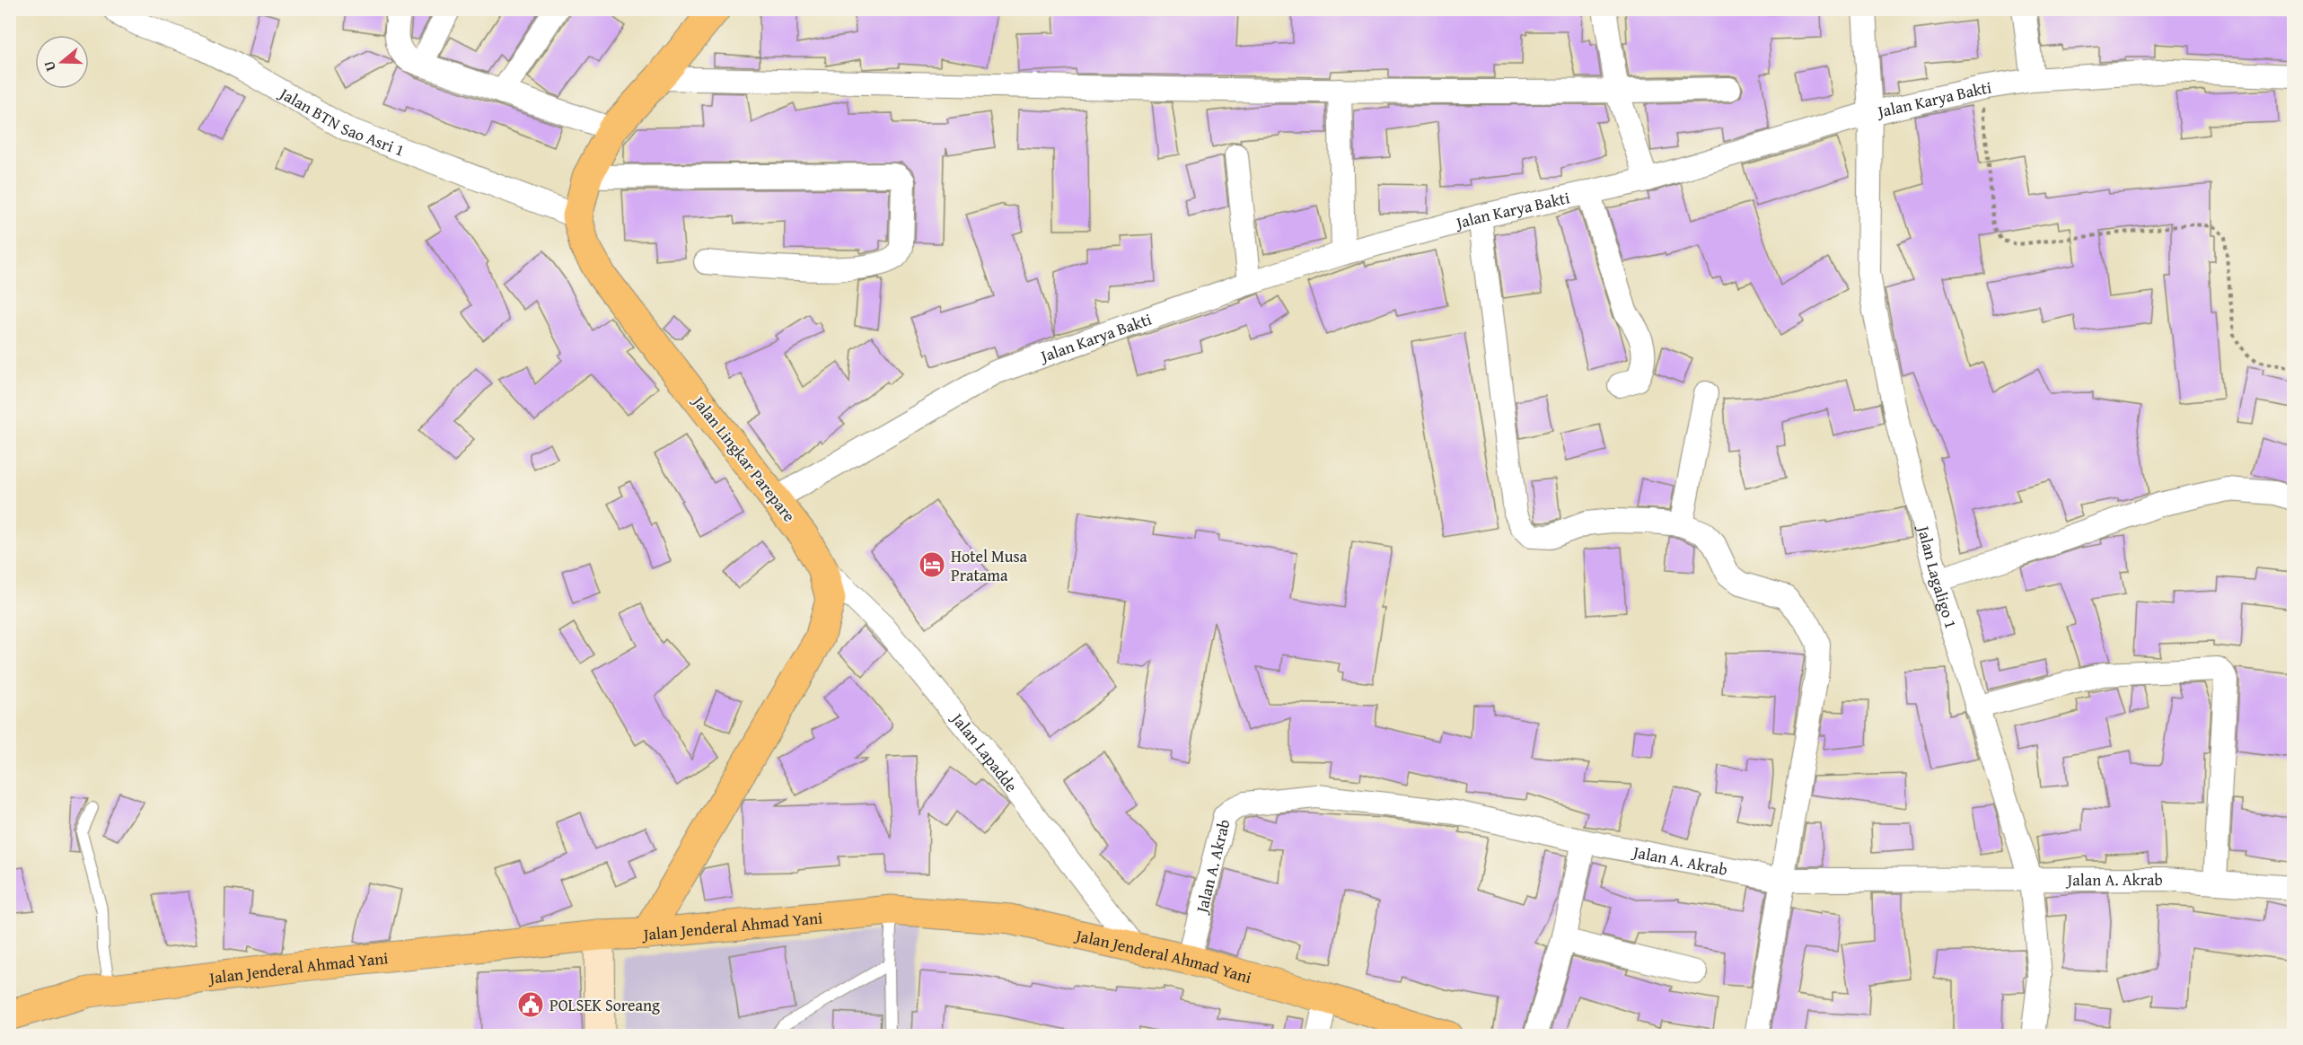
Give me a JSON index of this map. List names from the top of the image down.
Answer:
{
  "streets": {
    "highway": ["Jalan Lingkar Parepare", "Jalan Jenderal Ahmad Yani"],
    "street": [
      "Jalan Karya Bakti",
      "Jalan BTN Sao Asri 1",
      "Jalan Lagaligo 1",
      "Jalan Lapadde",
      "Jalan A. Akrab"
    ]
  },
  "crossings": [
    ["Jalan Karya Bakti", "Jalan Lingkar Parepare"],
    ["Jalan Karya Bakti", "Jalan Lagaligo 1"],
    ["Jalan BTN Sao Asri 1", "Jalan Lingkar Parepare"],
    ["Jalan Lingkar Parepare", "Jalan Lapadde"],
    ["Jalan Lingkar Parepare", "Jalan Jenderal Ahmad Yani"],
    ["Jalan Lagaligo 1", "Jalan A. Akrab"],
    ["Jalan Lapadde", "Jalan Jenderal Ahmad Yani"],
    ["Jalan A. Akrab", "Jalan Jenderal Ahmad Yani"]
  ],
  "places": {
    "hotel": ["Hotel Musa Pratama"],
    "public building": ["POLSEK Soreang"]
  },
  "north": "left"
}
